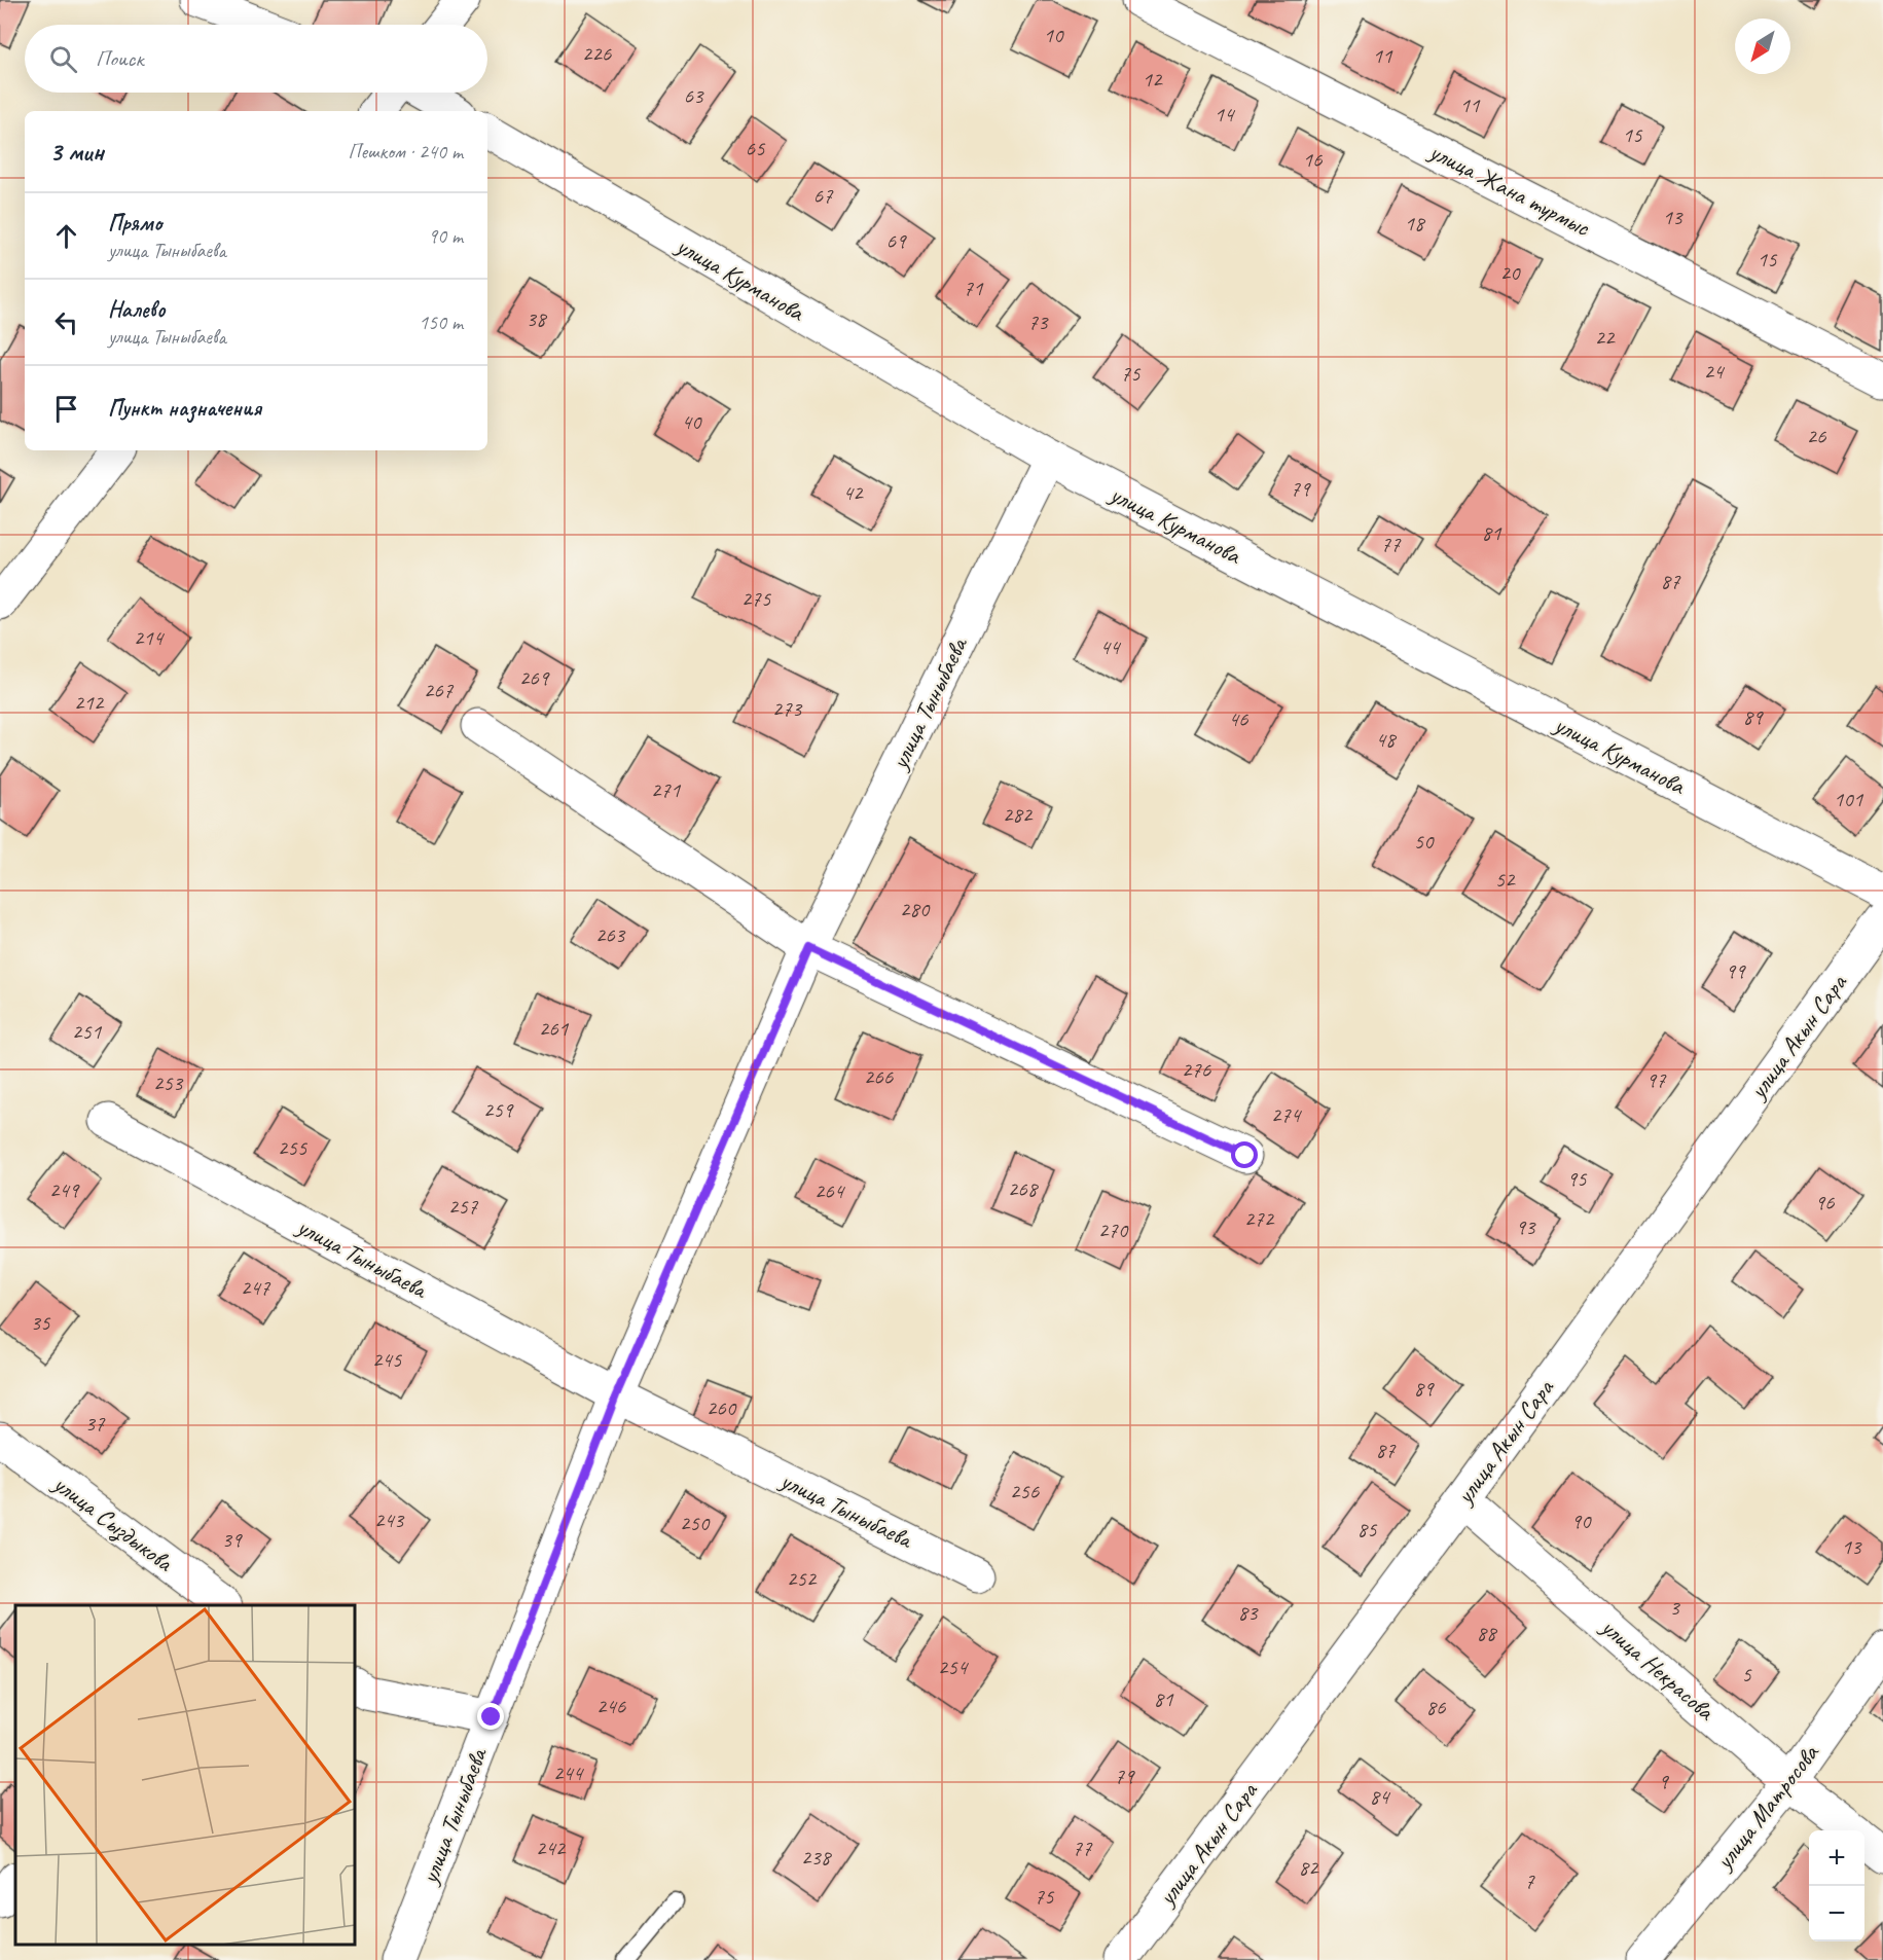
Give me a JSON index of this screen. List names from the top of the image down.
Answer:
{
  "streets": {
    "street": [
      "улица Жана турмыс",
      "улица Курманова",
      "улица Тыныбаева",
      "улица Акын Сара",
      "улица Сыздыкова",
      "улица Некрасова",
      "улица Матросова"
    ]
  },
  "crossings": [
    ["улица Курманова", "улица Тыныбаева"],
    ["улица Акын Сара", "улица Некрасова"],
    ["улица Некрасова", "улица Матросова"]
  ],
  "house_numbers": [
    "10",
    "226",
    "11",
    "12",
    "63",
    "11",
    "14",
    "15",
    "65",
    "16",
    "67",
    "13",
    "18",
    "69",
    "15",
    "20",
    "71",
    "38",
    "73",
    "22",
    "24",
    "75",
    "40",
    "26",
    "79",
    "42",
    "81",
    "77",
    "87",
    "275",
    "214",
    "44",
    "269",
    "267",
    "212",
    "273",
    "89",
    "46",
    "48",
    "271",
    "101",
    "282",
    "50",
    "52",
    "280",
    "263",
    "99",
    "261",
    "251",
    "276",
    "266",
    "97",
    "253",
    "259",
    "274",
    "255",
    "95",
    "268",
    "249",
    "264",
    "96",
    "257",
    "272",
    "93",
    "270",
    "247",
    "35",
    "245",
    "89",
    "260",
    "37",
    "87",
    "256",
    "243",
    "90",
    "250",
    "85",
    "39",
    "13",
    "252",
    "3",
    "83",
    "88",
    "254",
    "5",
    "81",
    "246",
    "86",
    "244",
    "79",
    "9",
    "84",
    "242",
    "77",
    "238",
    "82",
    "7",
    "75"
  ],
  "north": "bottom left",
  "page": {
    "search": "Поиск",
    "heading": ["3 мин", "Пешком · 240 m"],
    "list": [
      ["Прямо", "улица Тыныбаева", "90 m"],
      ["Налево", "улица Тыныбаева", "150 m"],
      "Пункт назначения"
    ],
    "map_buttons": ["+", "−"]
  }
}
